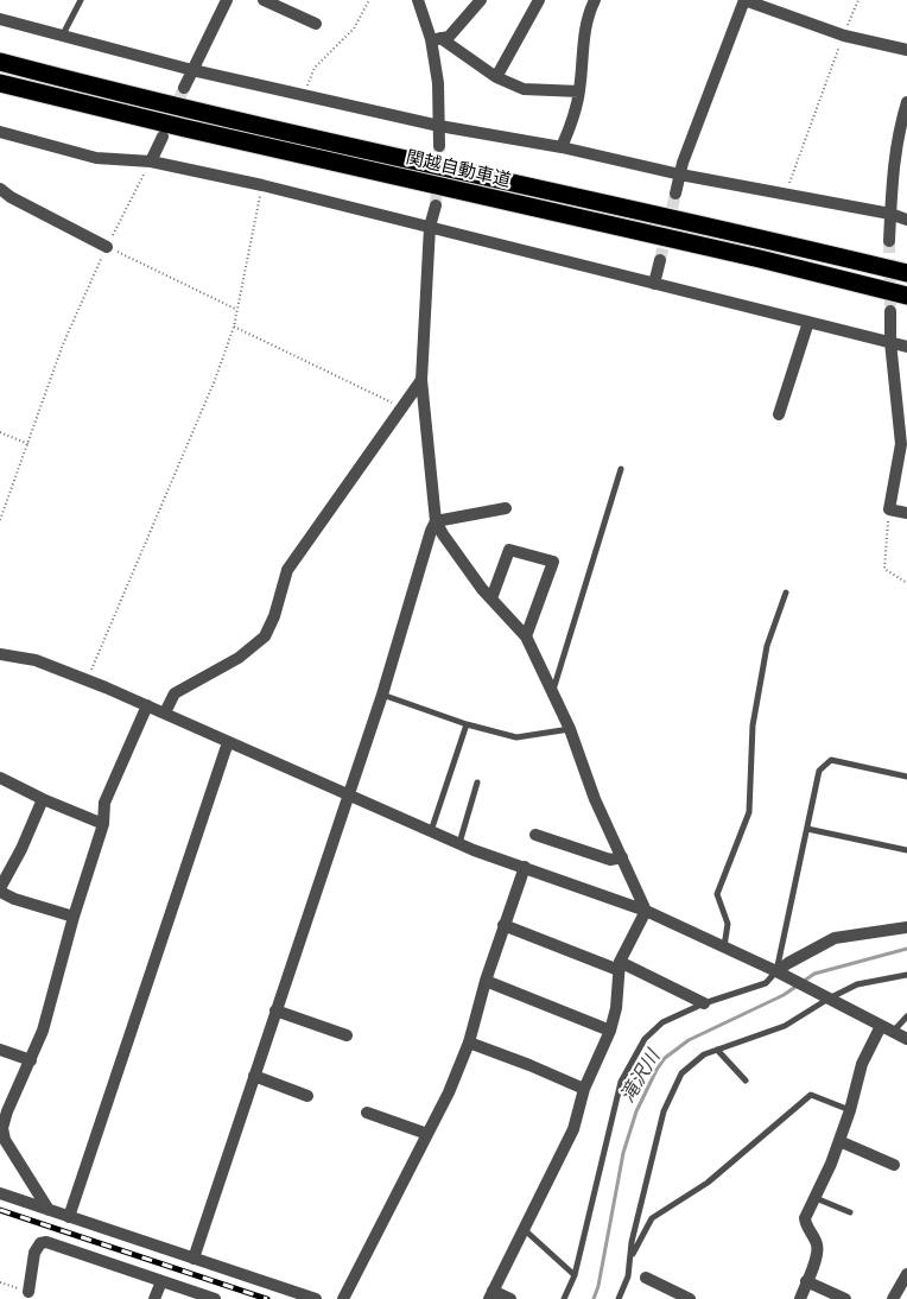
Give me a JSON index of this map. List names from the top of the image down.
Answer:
{
  "streets": {
    "highway": ["関越自動車道"]
  },
  "water": ["滝沢川"]
}
